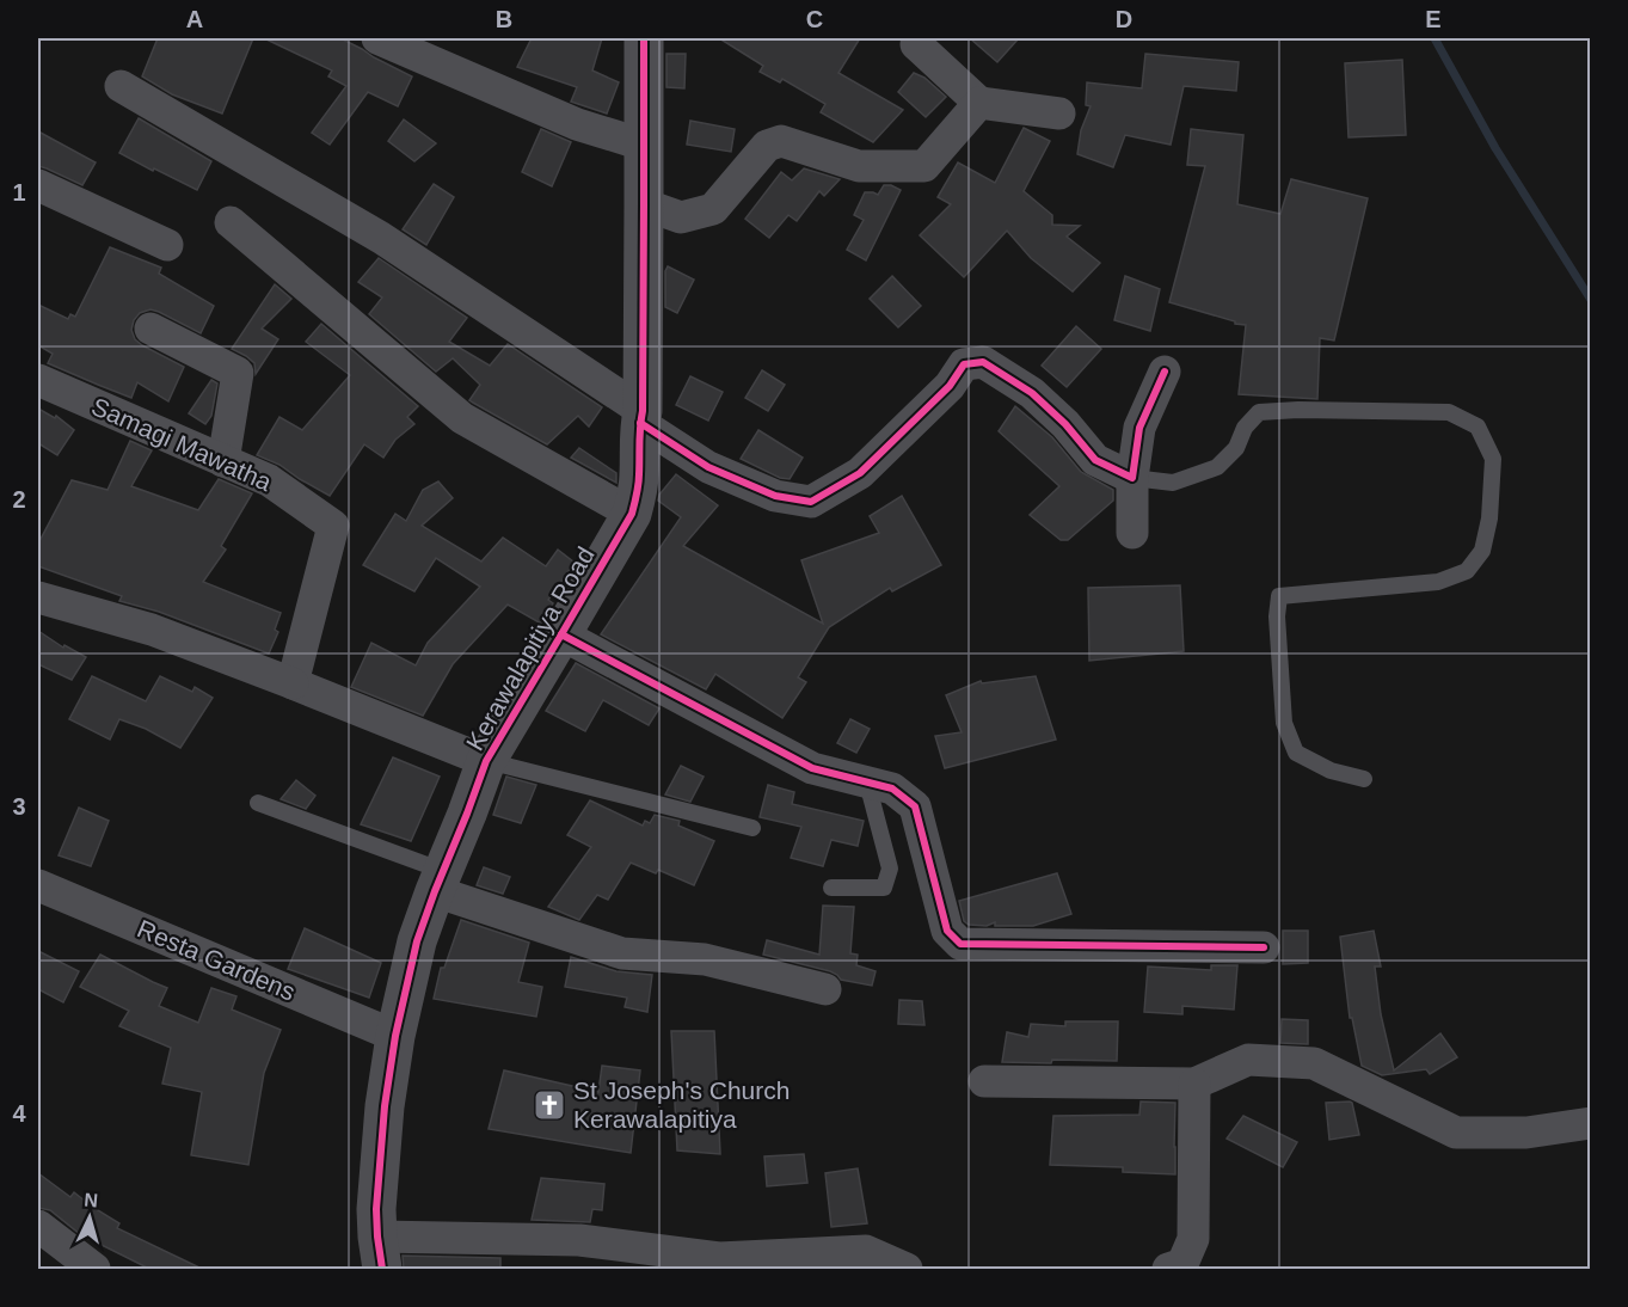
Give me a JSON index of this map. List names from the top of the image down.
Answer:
{
  "streets": {
    "street": ["Samagi Mawatha", "Kerawalapitiya Road", "Resta Gardens"]
  },
  "crossings": [
    ["Kerawalapitiya Road", "Resta Gardens"]
  ],
  "places": {
    "church": ["St Joseph's Church Kerawalapitiya"]
  },
  "north": "top",
  "grid": {
    "columns": [
      "A",
      "B",
      "C",
      "D",
      "E"
    ],
    "rows": [
      "1",
      "2",
      "3",
      "4"
    ]
  }
}
